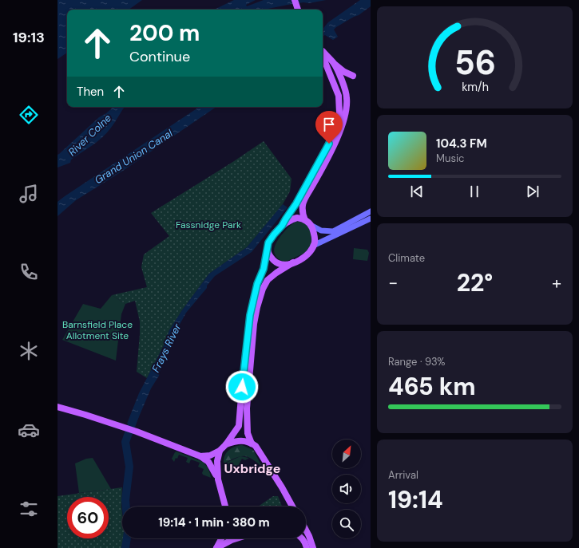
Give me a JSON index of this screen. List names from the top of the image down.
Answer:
{
  "districts": ["Uxbridge"],
  "water": ["River Colne", "Grand Union Canal", "Frays River"],
  "parks": ["Fassnidge Park", "Barnsfield Place Allotment Site"],
  "north": "top right",
  "page": {
    "tabs": "19:13",
    "turn": ["200 m", "Continue"],
    "then": "Then",
    "song": ["104.3 FM", "Music"],
    "tile": [
      "Climate",
      ["Range · 93%", "465 km"],
      ["Arrival", "19:14"]
    ],
    "heat": ["−", "22°", "+"],
    "limit": "60",
    "trip": "19:14 · 1 min · 380 m",
    "gauge": ["56", "km/h"]
  }
}
